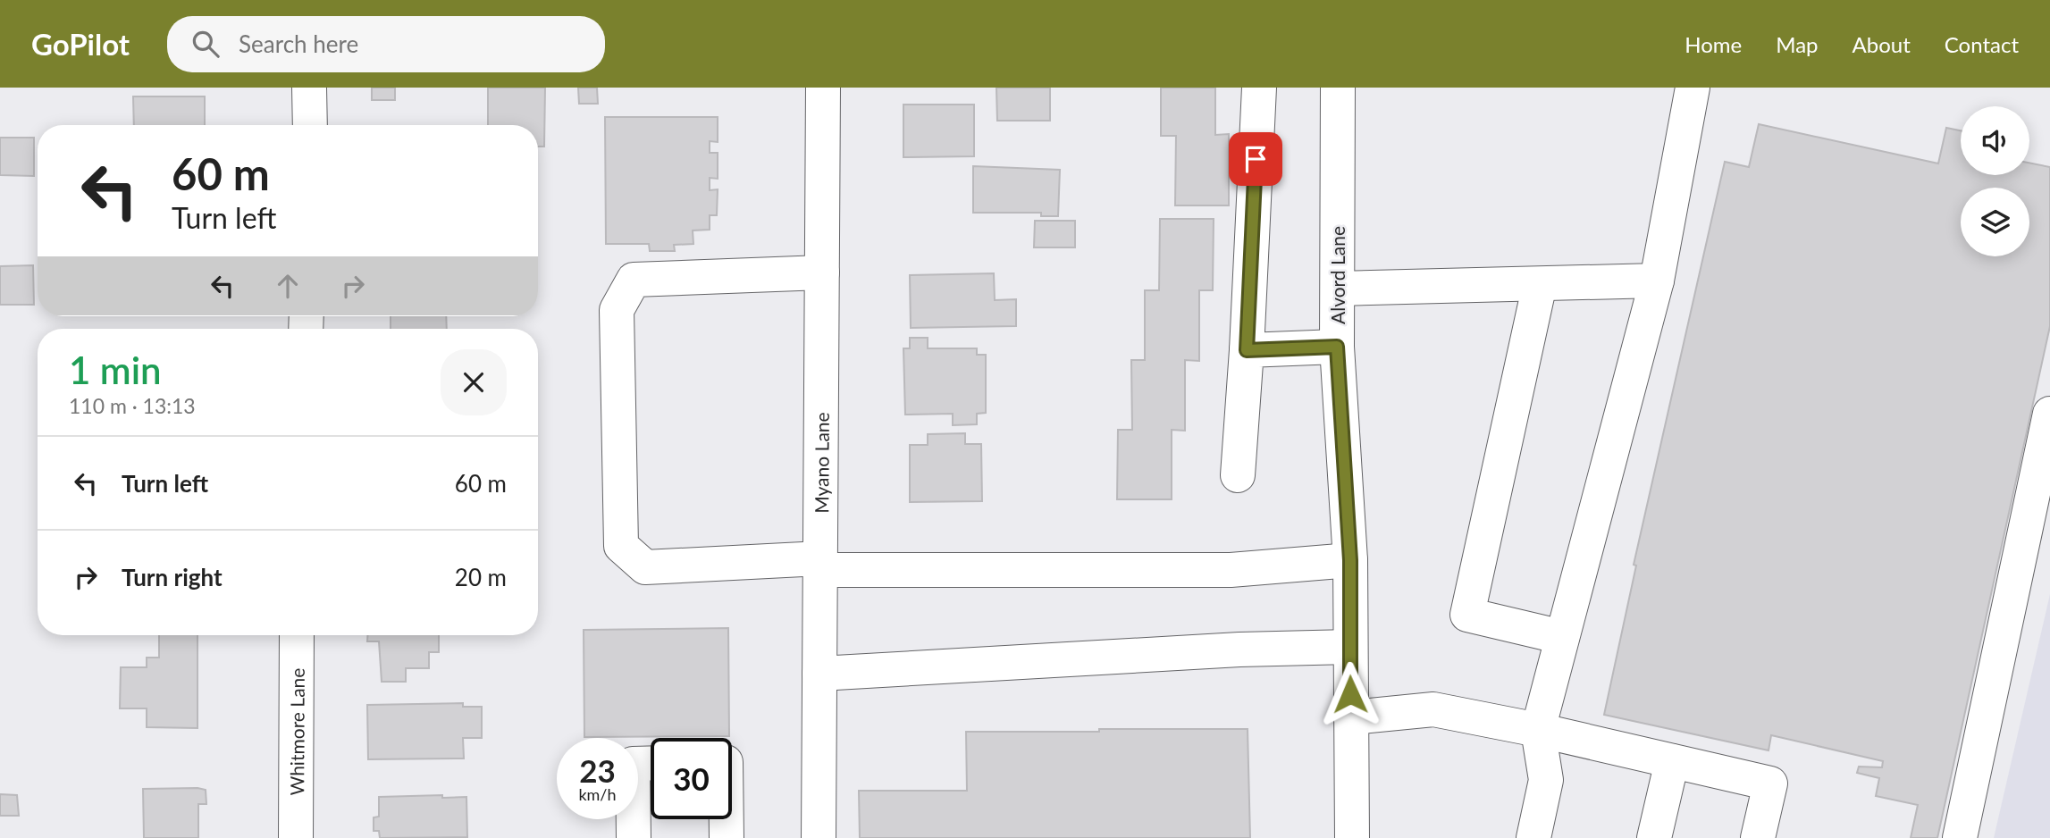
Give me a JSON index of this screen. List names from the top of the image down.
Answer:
{
  "streets": {
    "street": ["Alvord Lane", "Myano Lane", "Whitmore Lane"]
  },
  "page": {
    "header": "GoPilot",
    "search": "Search here",
    "nav": [
      "Home",
      "Map",
      "About",
      "Contact"
    ],
    "turn": ["60 m", "Turn left"],
    "heading": ["1 min", "110 m · 13:13"],
    "list": [
      {
        "name": "Turn left",
        "value": "60 m"
      },
      {
        "name": "Turn right",
        "value": "20 m"
      }
    ],
    "speed": "23 km/h",
    "limit": "30"
  }
}
